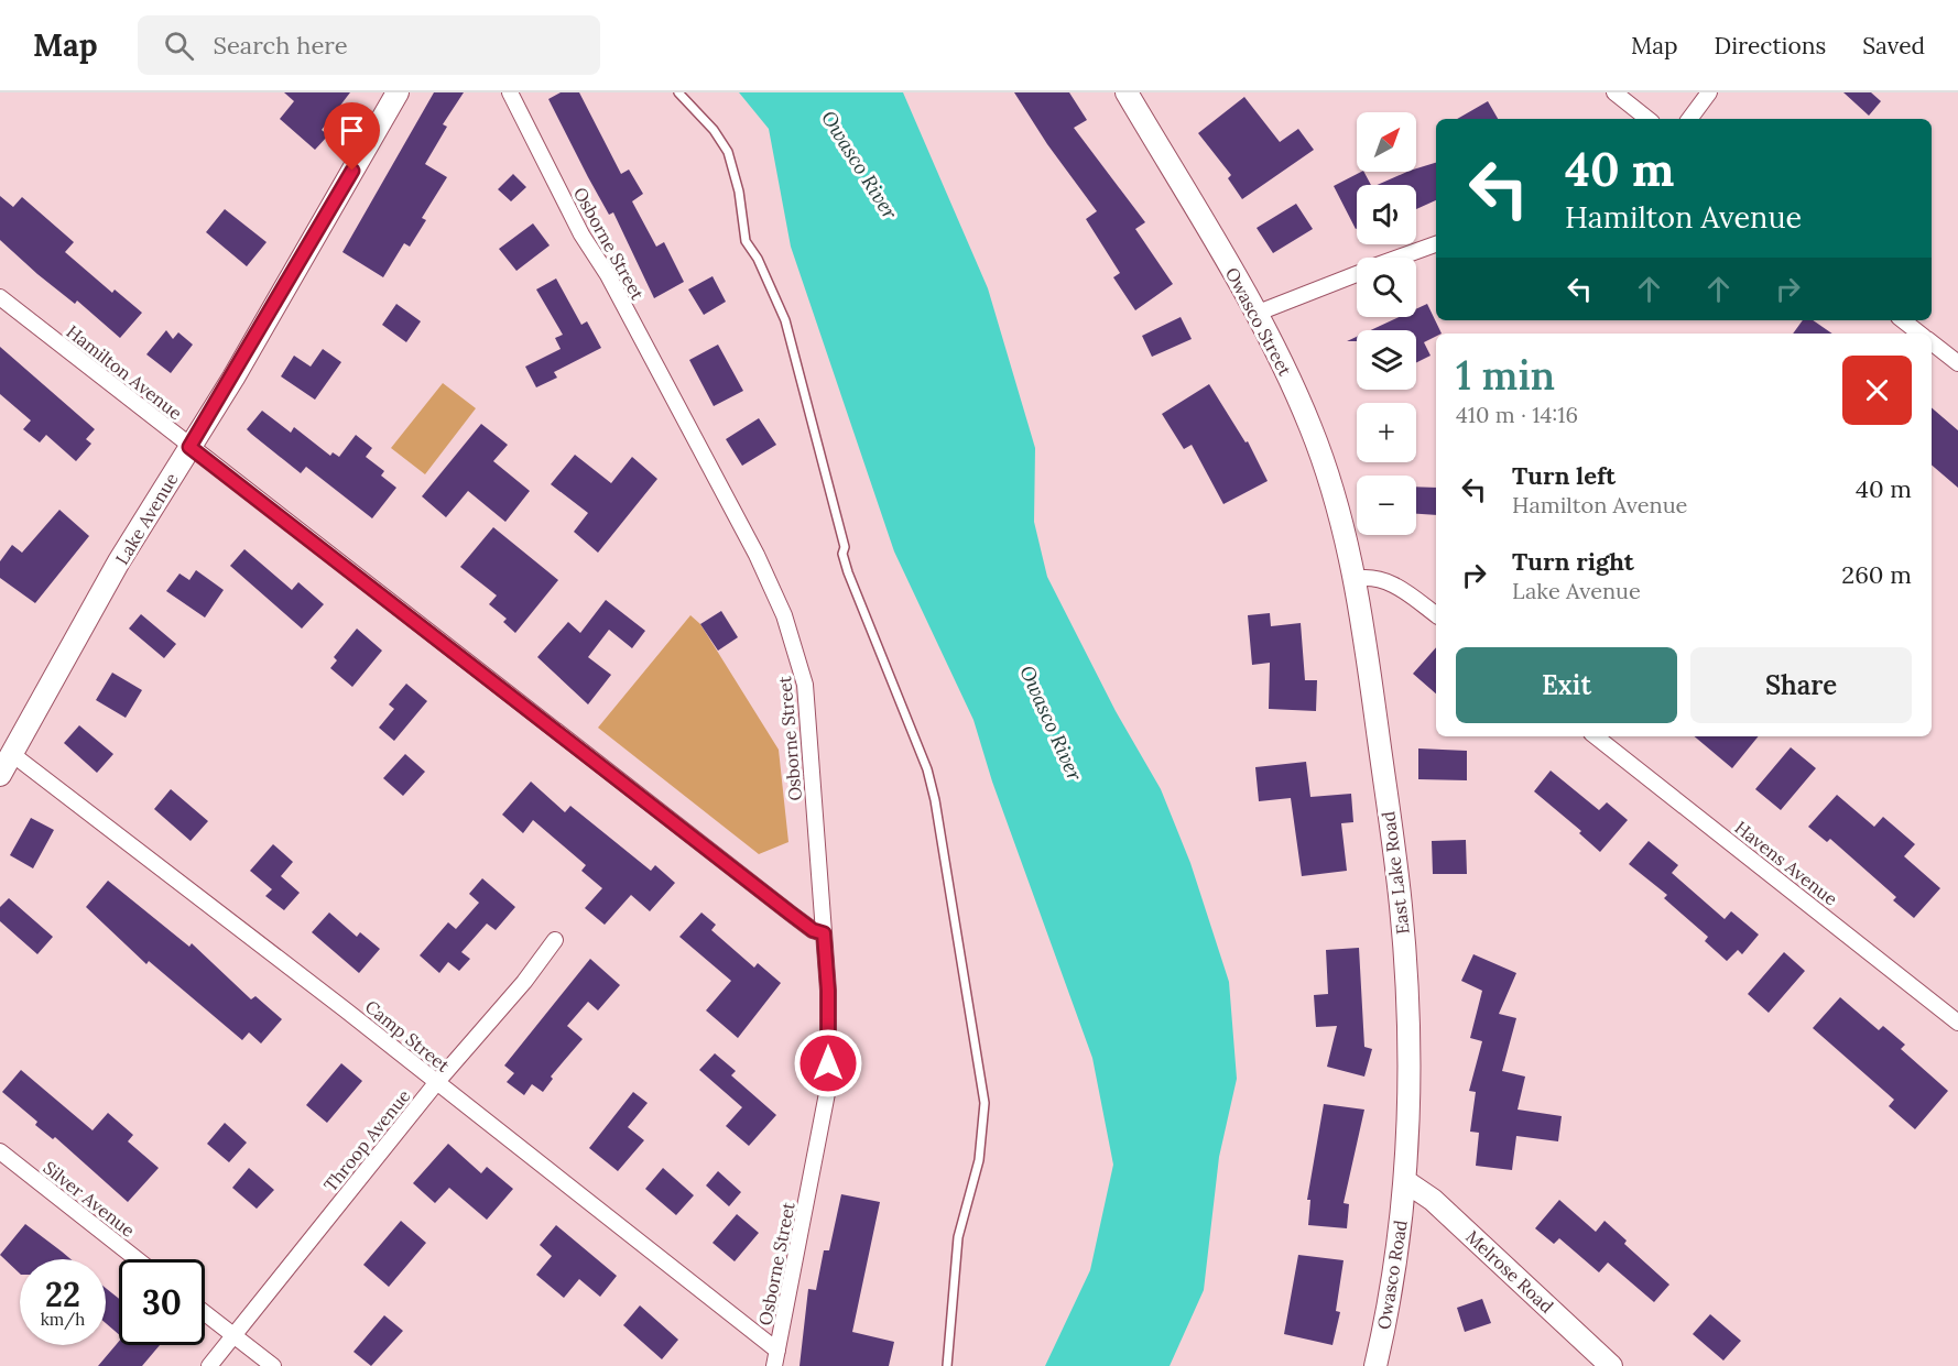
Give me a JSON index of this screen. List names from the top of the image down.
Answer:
{
  "streets": {
    "main road": [
      "Owasco Street",
      "Lake Avenue",
      "East Lake Road",
      "Melrose Road",
      "Owasco Road"
    ],
    "street": [
      "Osborne Street",
      "Hamilton Avenue",
      "Havens Avenue",
      "Camp Street",
      "Throop Avenue",
      "Silver Avenue"
    ]
  },
  "crossings": [
    ["Osborne Street", "Hamilton Avenue"],
    ["Osborne Street", "Camp Street"],
    ["Owasco Street", "East Lake Road"],
    ["Hamilton Avenue", "Lake Avenue"],
    ["Lake Avenue", "Camp Street"],
    ["East Lake Road", "Melrose Road"],
    ["East Lake Road", "Owasco Road"],
    ["Camp Street", "Throop Avenue"],
    ["Melrose Road", "Owasco Road"]
  ],
  "water": ["Owasco River"],
  "north": "top right",
  "page": {
    "header": "Map",
    "search": "Search here",
    "nav": ["Map", "Directions", "Saved"],
    "map_buttons": ["+", "−"],
    "turn": ["40 m", "Hamilton Avenue"],
    "heading": ["1 min", "410 m · 14:16"],
    "list": [
      {
        "name": "Turn left",
        "note": "Hamilton Avenue",
        "value": "40 m"
      },
      {
        "name": "Turn right",
        "note": "Lake Avenue",
        "value": "260 m"
      }
    ],
    "buttons": ["Exit", "Share"],
    "speed": "22 km/h",
    "limit": "30"
  }
}
